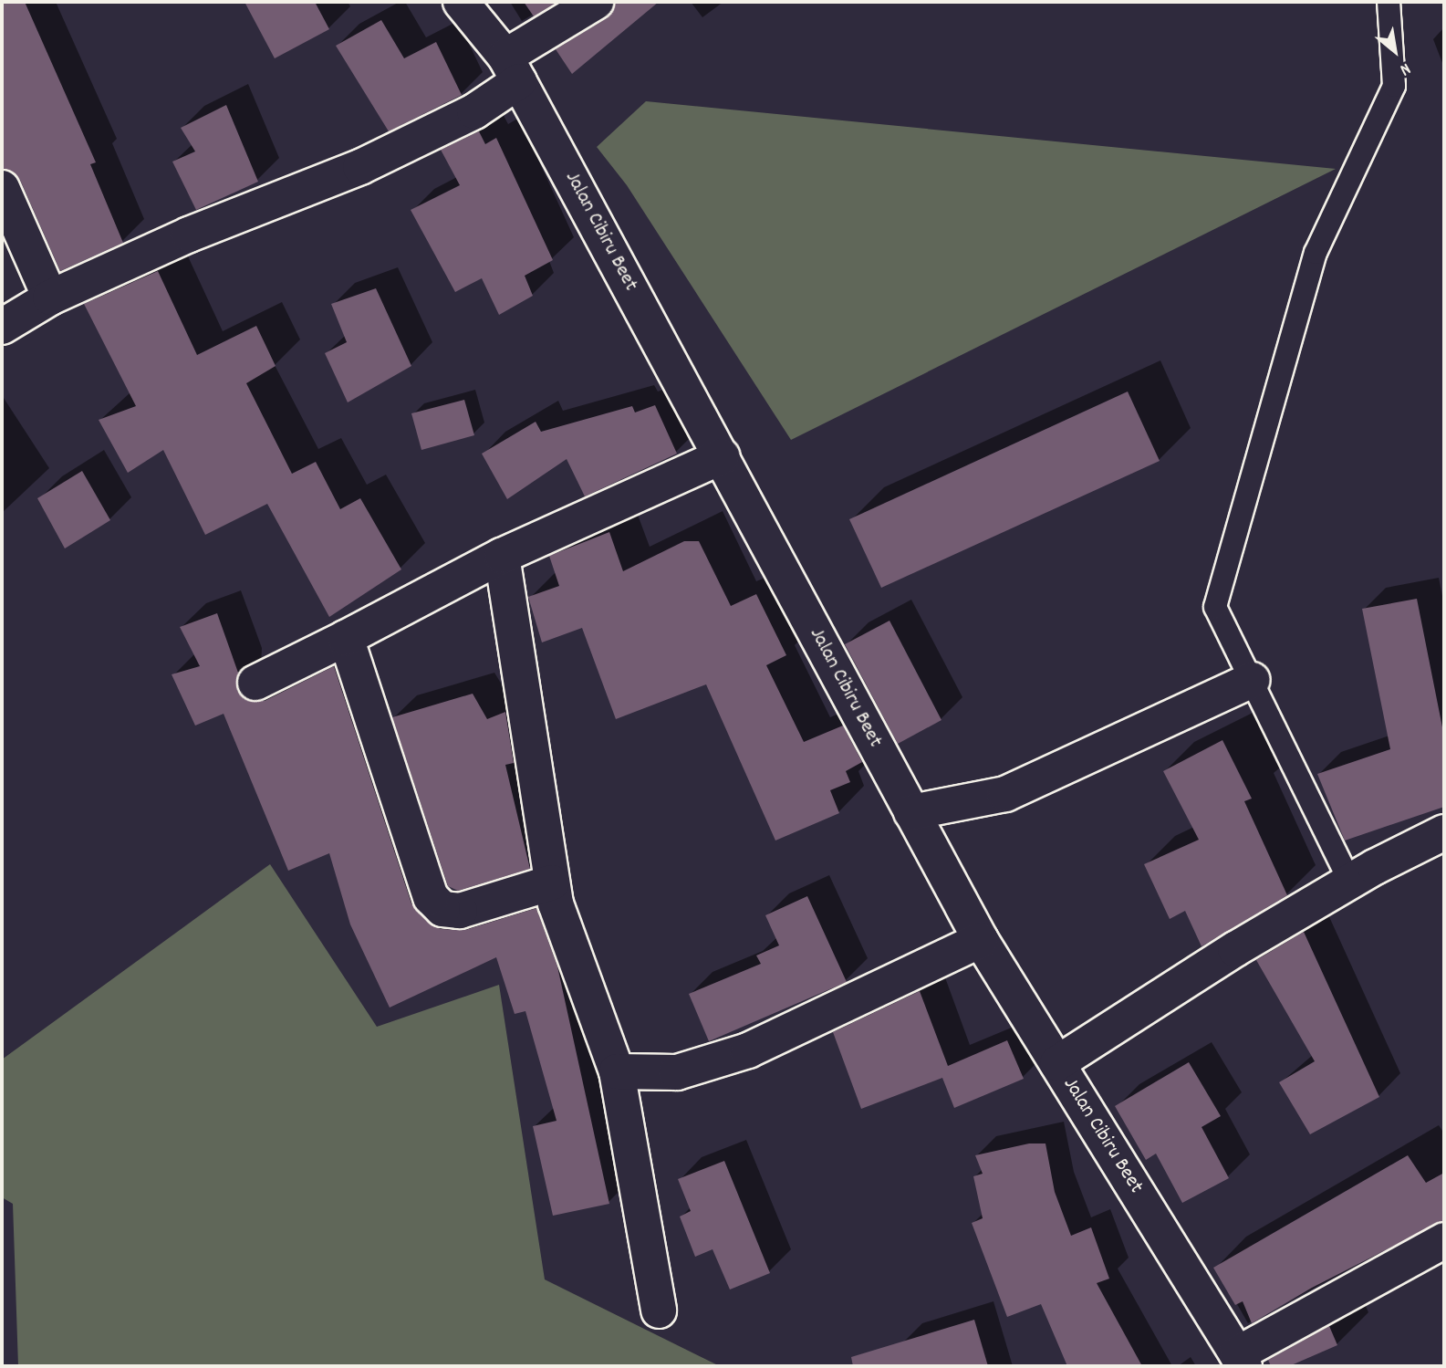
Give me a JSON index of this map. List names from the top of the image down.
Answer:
{
  "streets": {
    "street": ["Jalan Cibiru Beet"]
  },
  "north": "bottom right"
}
